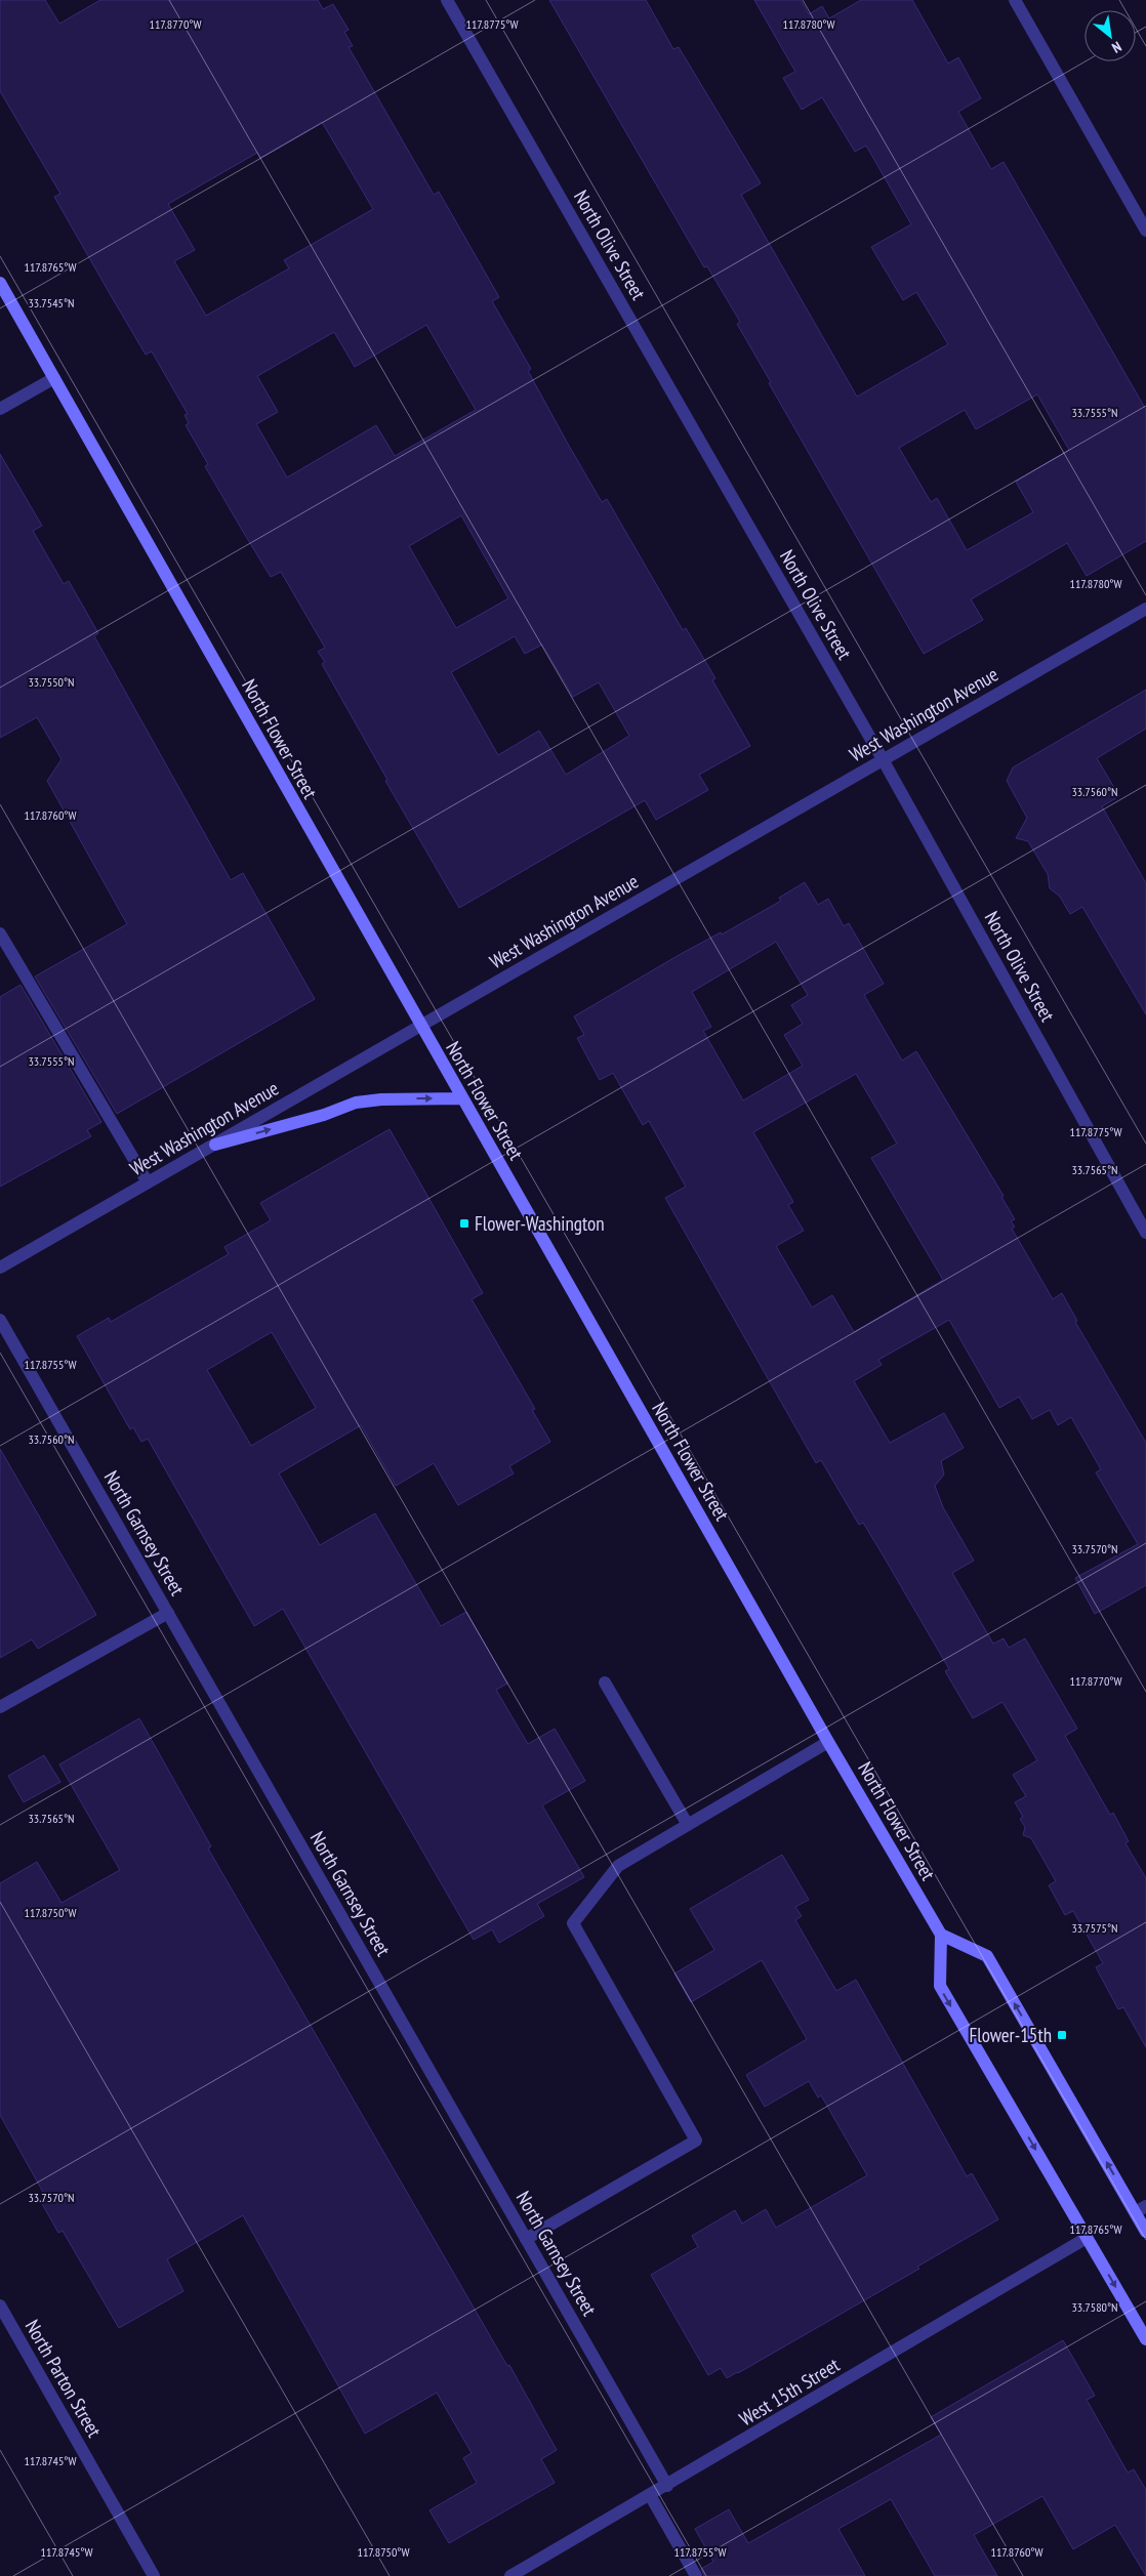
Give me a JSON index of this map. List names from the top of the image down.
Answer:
{
  "streets": {
    "main road": ["North Flower Street"],
    "street": [
      "North Olive Street",
      "West Washington Avenue",
      "North Garnsey Street",
      "North Parton Street",
      "West 15th Street"
    ]
  },
  "crossings": [
    ["North Olive Street", "West Washington Avenue"],
    ["West Washington Avenue", "North Flower Street"],
    ["North Garnsey Street", "West 15th Street"]
  ],
  "places": {
    "transit": ["Flower-Washington", "Flower-15th"]
  },
  "north": "bottom right",
  "coordinates": [
    "117.8780°W",
    "117.8770°W",
    "117.8775°W",
    "117.8765°W",
    "33.7545°N",
    "33.7555°N",
    "33.7550°N",
    "33.7560°N",
    "117.8760°W",
    "33.7565°N",
    "117.8755°W",
    "33.7570°N",
    "117.8750°W",
    "33.7575°N",
    "33.7580°N",
    "117.8745°W"
  ]
}
